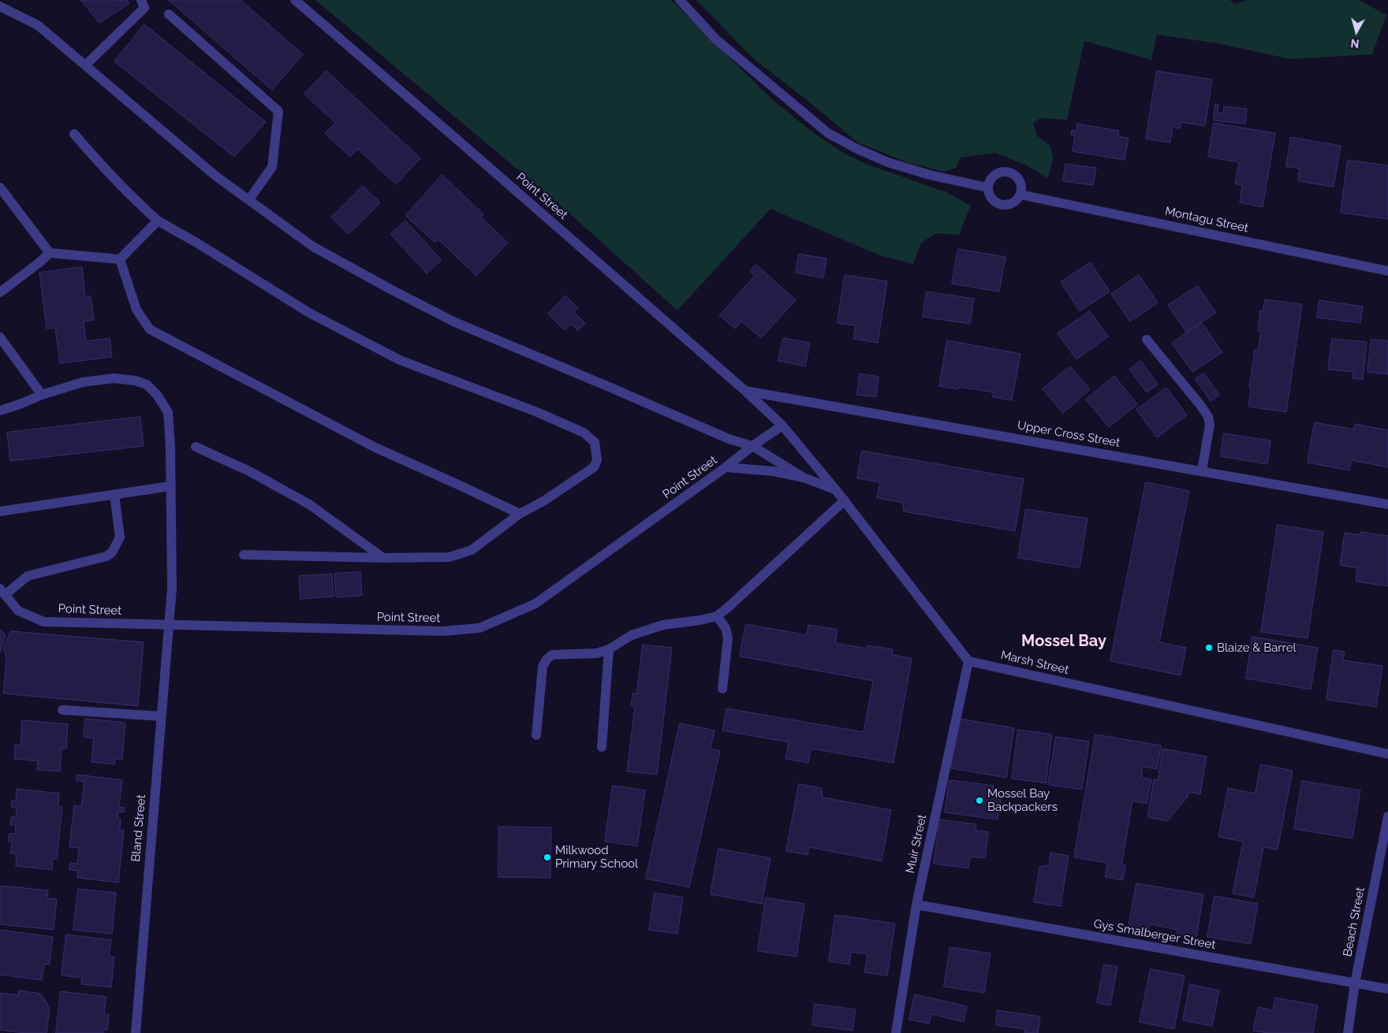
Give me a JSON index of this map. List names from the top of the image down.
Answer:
{
  "streets": {
    "street": [
      "Point Street",
      "Montagu Street",
      "Upper Cross Street",
      "Marsh Street",
      "Bland Street",
      "Muir Street",
      "Beach Street",
      "Gys Smalberger Street"
    ]
  },
  "crossings": [
    ["Point Street", "Upper Cross Street"],
    ["Point Street", "Bland Street"],
    ["Marsh Street", "Muir Street"],
    ["Muir Street", "Gys Smalberger Street"],
    ["Beach Street", "Gys Smalberger Street"]
  ],
  "districts": ["Mossel Bay"],
  "places": ["Blaize & Barrel", "Mossel Bay Backpackers", "Milkwood Primary School"],
  "north": "bottom"
}
